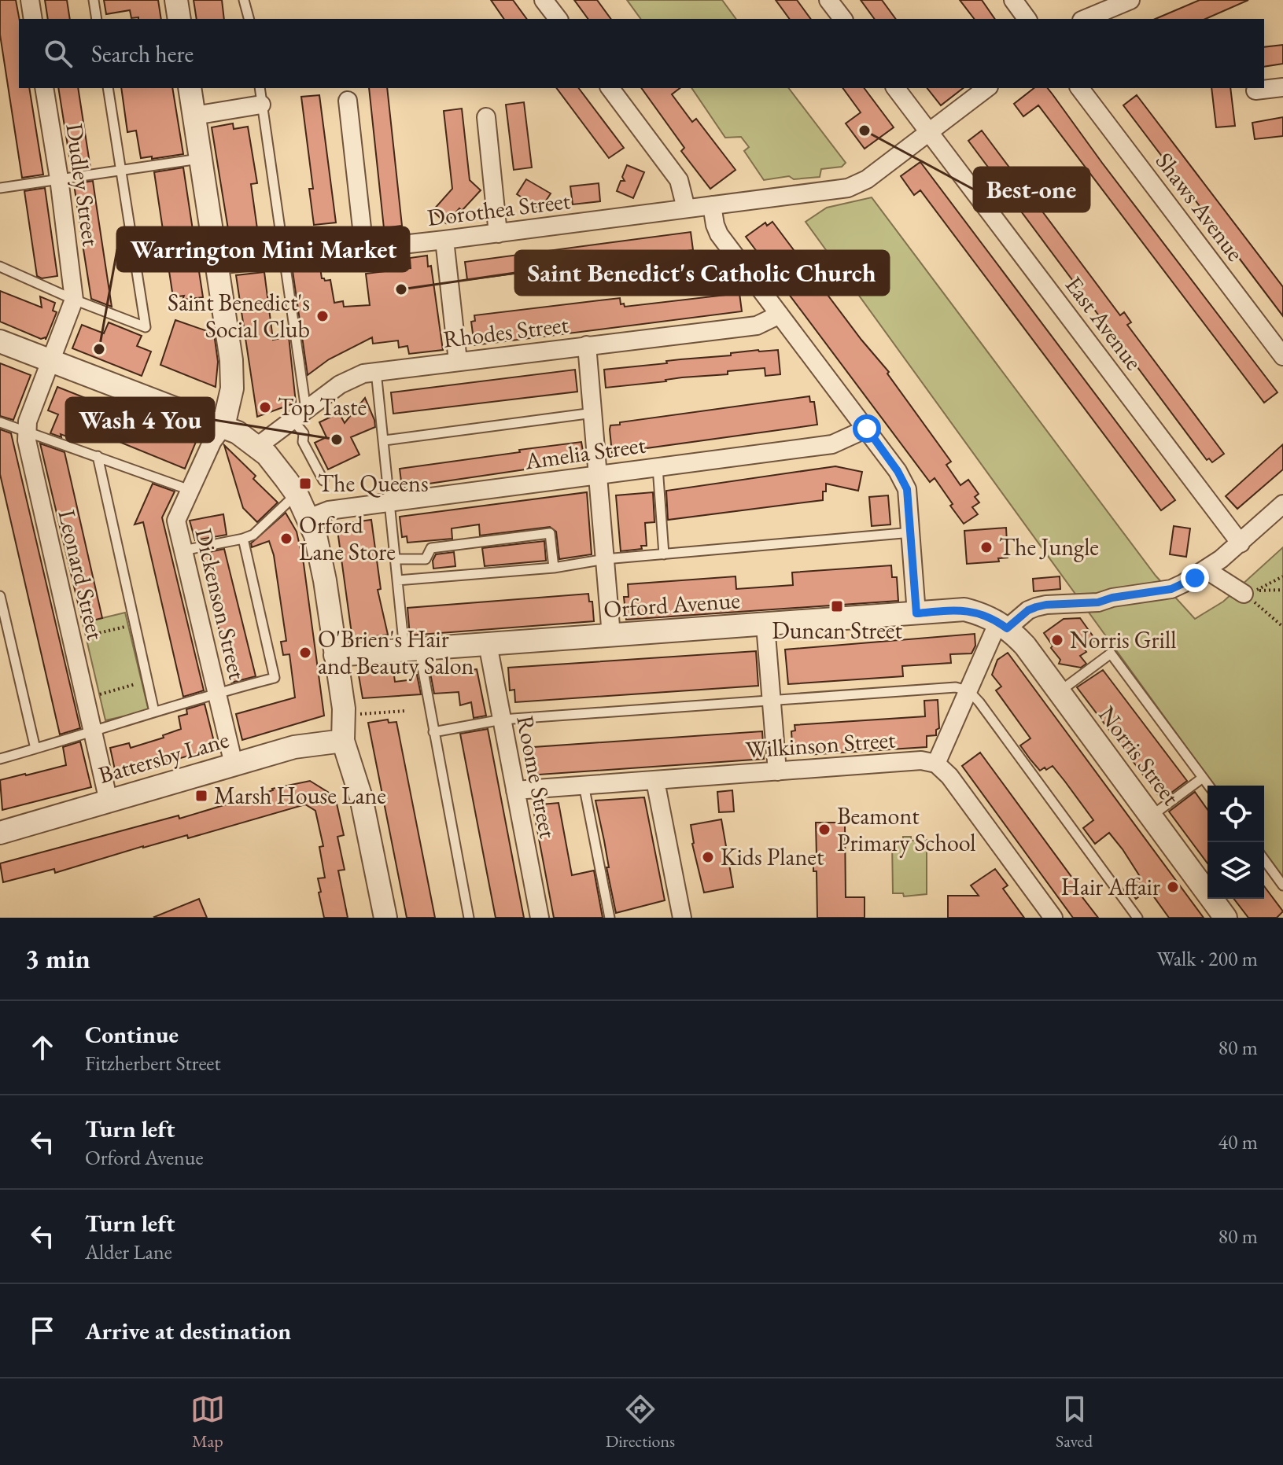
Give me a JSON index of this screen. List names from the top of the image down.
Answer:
{
  "streets": {
    "street": [
      "Dudley Street",
      "Shaws Avenue",
      "Dorothea Street",
      "East Avenue",
      "Rhodes Street",
      "Amelia Street",
      "Leonard Street",
      "Dickenson Street",
      "Orford Avenue",
      "Wilkinson Street",
      "Norris Street",
      "Battersby Lane",
      "Roome Street"
    ]
  },
  "crossings": [
    ["Dorothea Street", "East Avenue"],
    ["Leonard Street", "Battersby Lane"],
    ["Dickenson Street", "Battersby Lane"],
    ["Orford Avenue", "Norris Street"],
    ["Orford Avenue", "Roome Street"],
    ["Wilkinson Street", "Roome Street"]
  ],
  "places": {
    "other": [
      "Best-one",
      "Saint Benedict's Catholic Church",
      "Saint Benedict's Social Club",
      "Warrington Mini Market",
      "Top Taste",
      "Wash 4 You",
      "Orford Lane Store",
      "The Jungle",
      "Norris Grill",
      "O'Brien's Hair and Beauty Salon",
      "Beamont Primary School",
      "Kids Planet",
      "Hair Affair"
    ],
    "transit": ["The Queens", "Duncan Street", "Marsh House Lane"]
  },
  "page": {
    "search": "Search here",
    "heading": ["3 min", "Walk · 200 m"],
    "list": [
      ["Continue", "Fitzherbert Street", "80 m"],
      ["Turn left", "Orford Avenue", "40 m"],
      ["Turn left", "Alder Lane", "80 m"],
      "Arrive at destination"
    ],
    "nav": ["Map", "Directions", "Saved"]
  }
}
